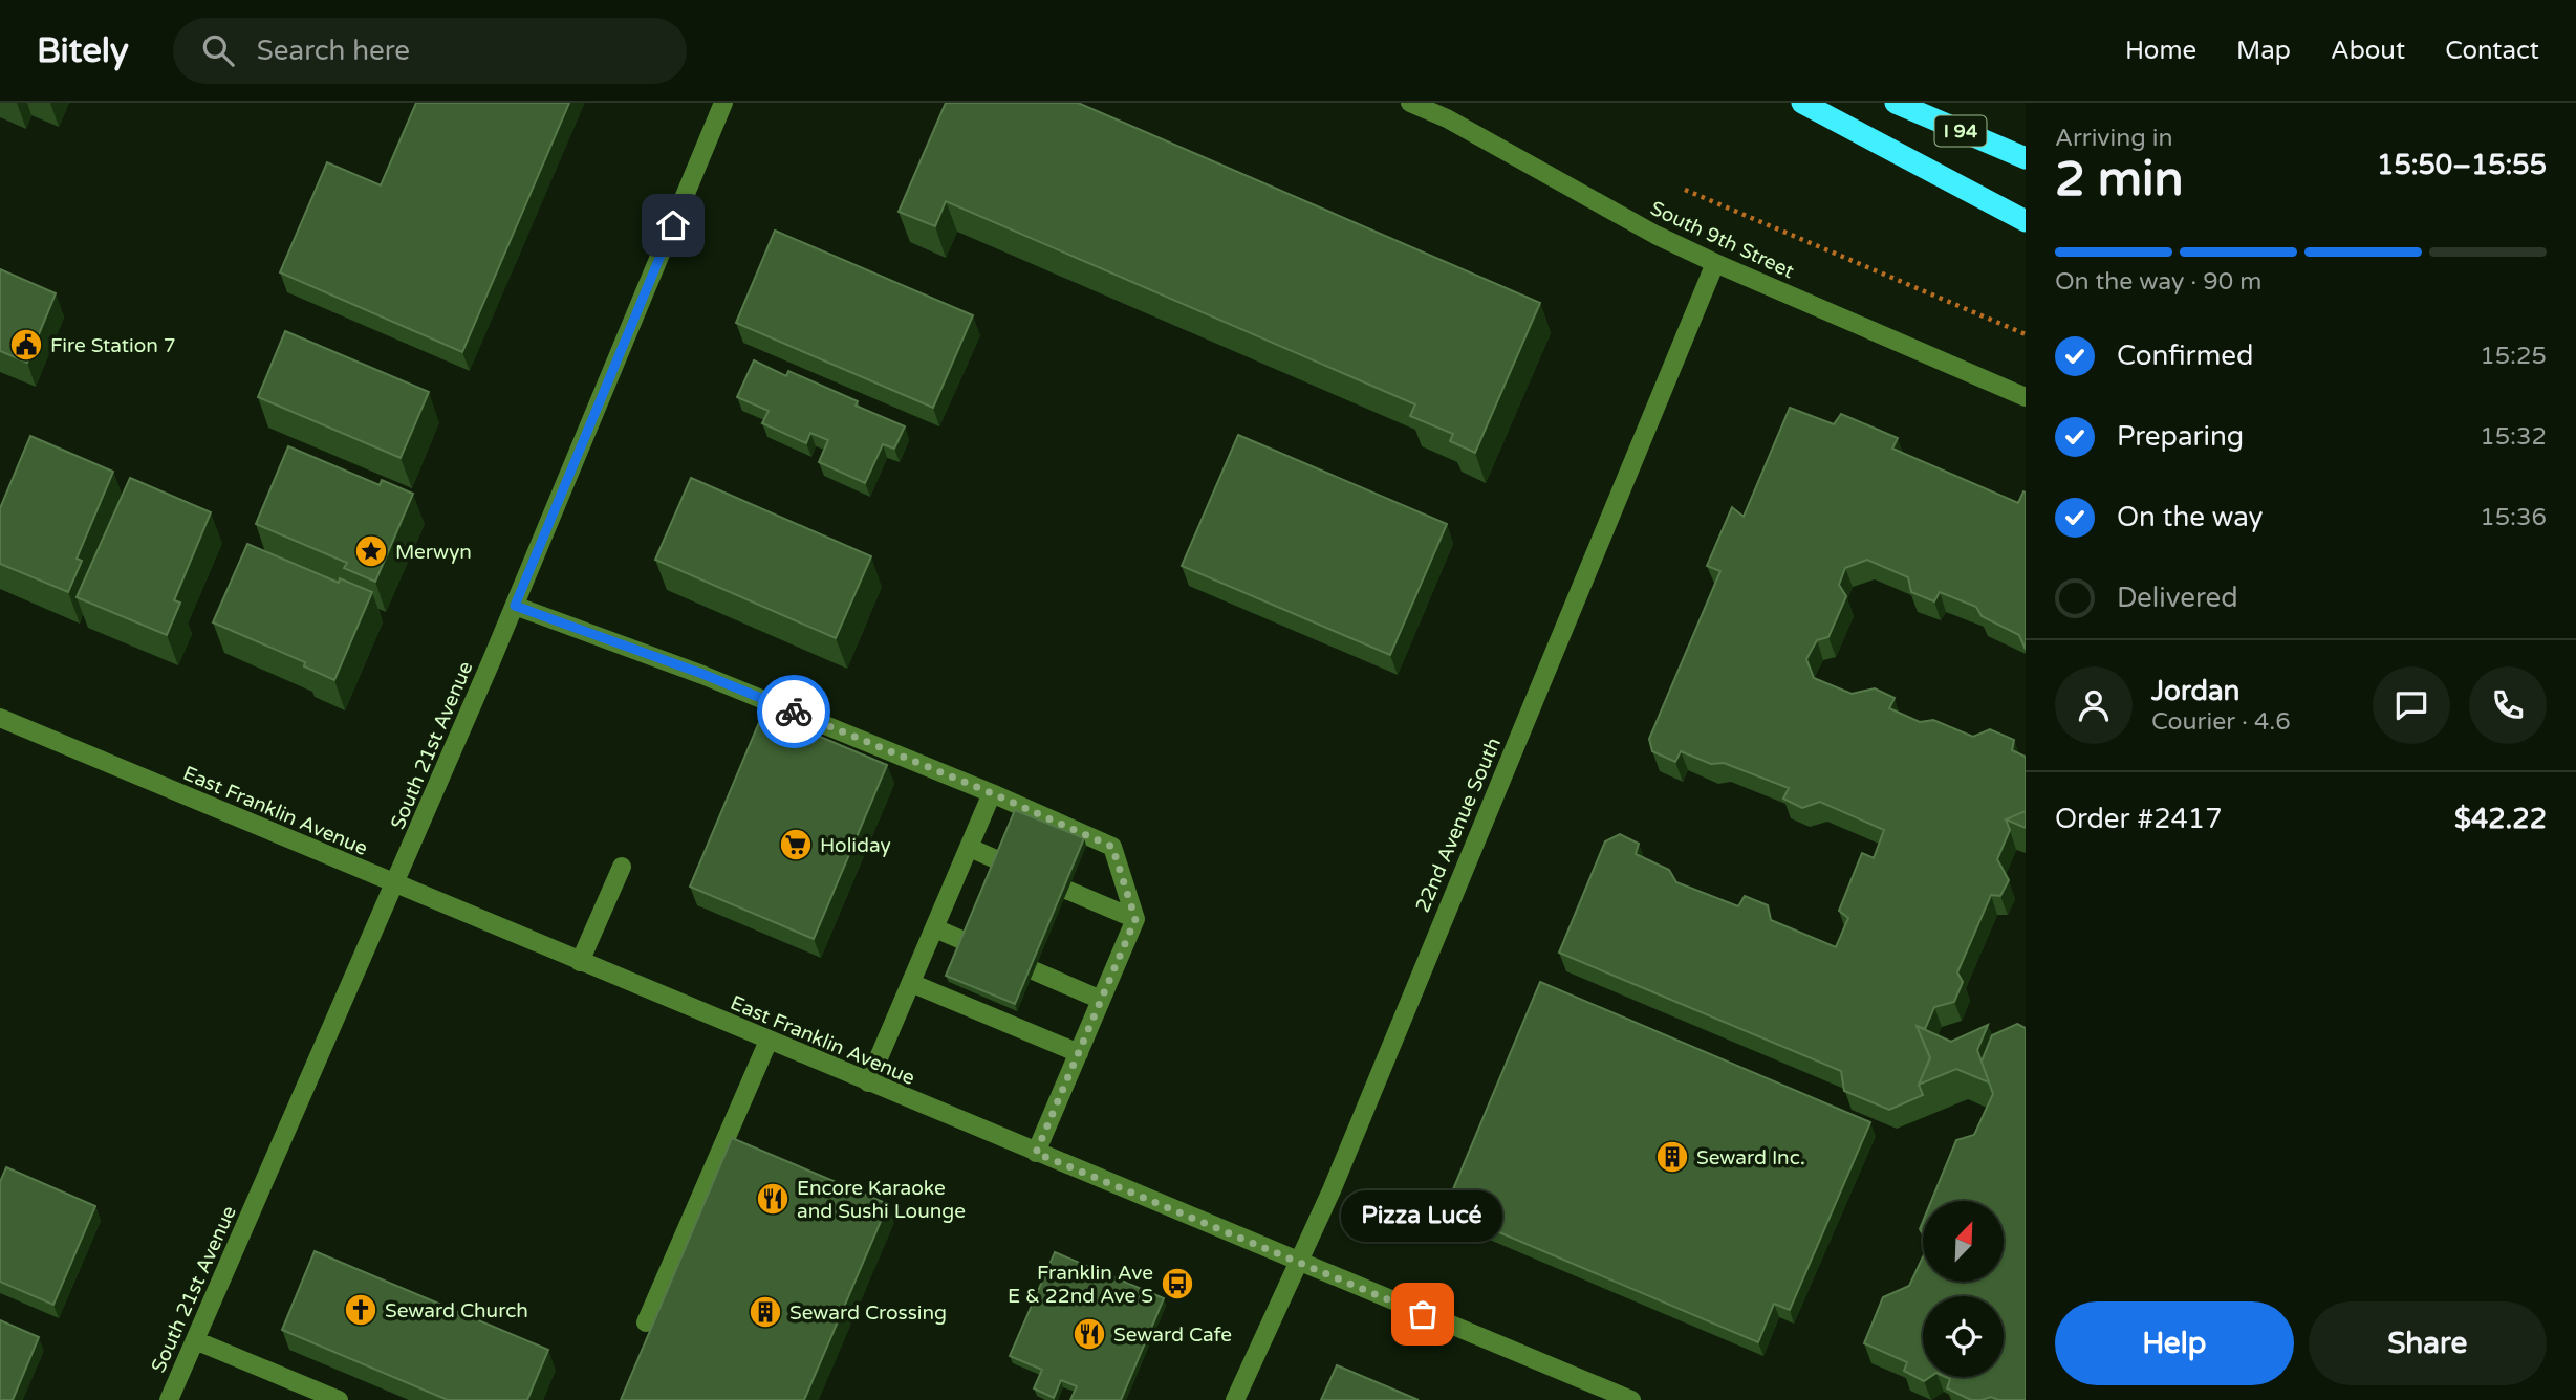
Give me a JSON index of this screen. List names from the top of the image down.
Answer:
{
  "streets": {
    "highway": ["I 94"],
    "street": [
      "South 9th Street",
      "South 21st Avenue",
      "East Franklin Avenue",
      "22nd Avenue South"
    ]
  },
  "crossings": [
    ["South 9th Street", "22nd Avenue South"],
    ["South 21st Avenue", "East Franklin Avenue"],
    ["East Franklin Avenue", "22nd Avenue South"]
  ],
  "places": {
    "public building": ["Fire Station 7"],
    "place": ["Merwyn"],
    "supermarket": ["Holiday"],
    "building": ["Seward Inc.", "Seward Crossing"],
    "restaurant": ["Encore Karaoke and Sushi Lounge", "Seward Cafe"],
    "bus stop": ["Franklin Ave E & 22nd Ave S"],
    "church": ["Seward Church"],
    "other": ["Pizza Lucé"]
  },
  "north": "top right",
  "page": {
    "header": "Bitely",
    "search": "Search here",
    "nav": [
      "Home",
      "Map",
      "About",
      "Contact"
    ],
    "heading": ["2 min", "Arriving in", "15:50–15:55"],
    "panel": [
      "Jordan",
      "Courier · 4.6",
      "Order #2417",
      "$42.22"
    ],
    "bar": "On the way · 90 m",
    "list": [
      ["Confirmed", "15:25"],
      ["Preparing", "15:32"],
      ["On the way", "15:36"],
      "Delivered"
    ],
    "bubble": "Pizza Lucé",
    "buttons": ["Help", "Share"]
  }
}
